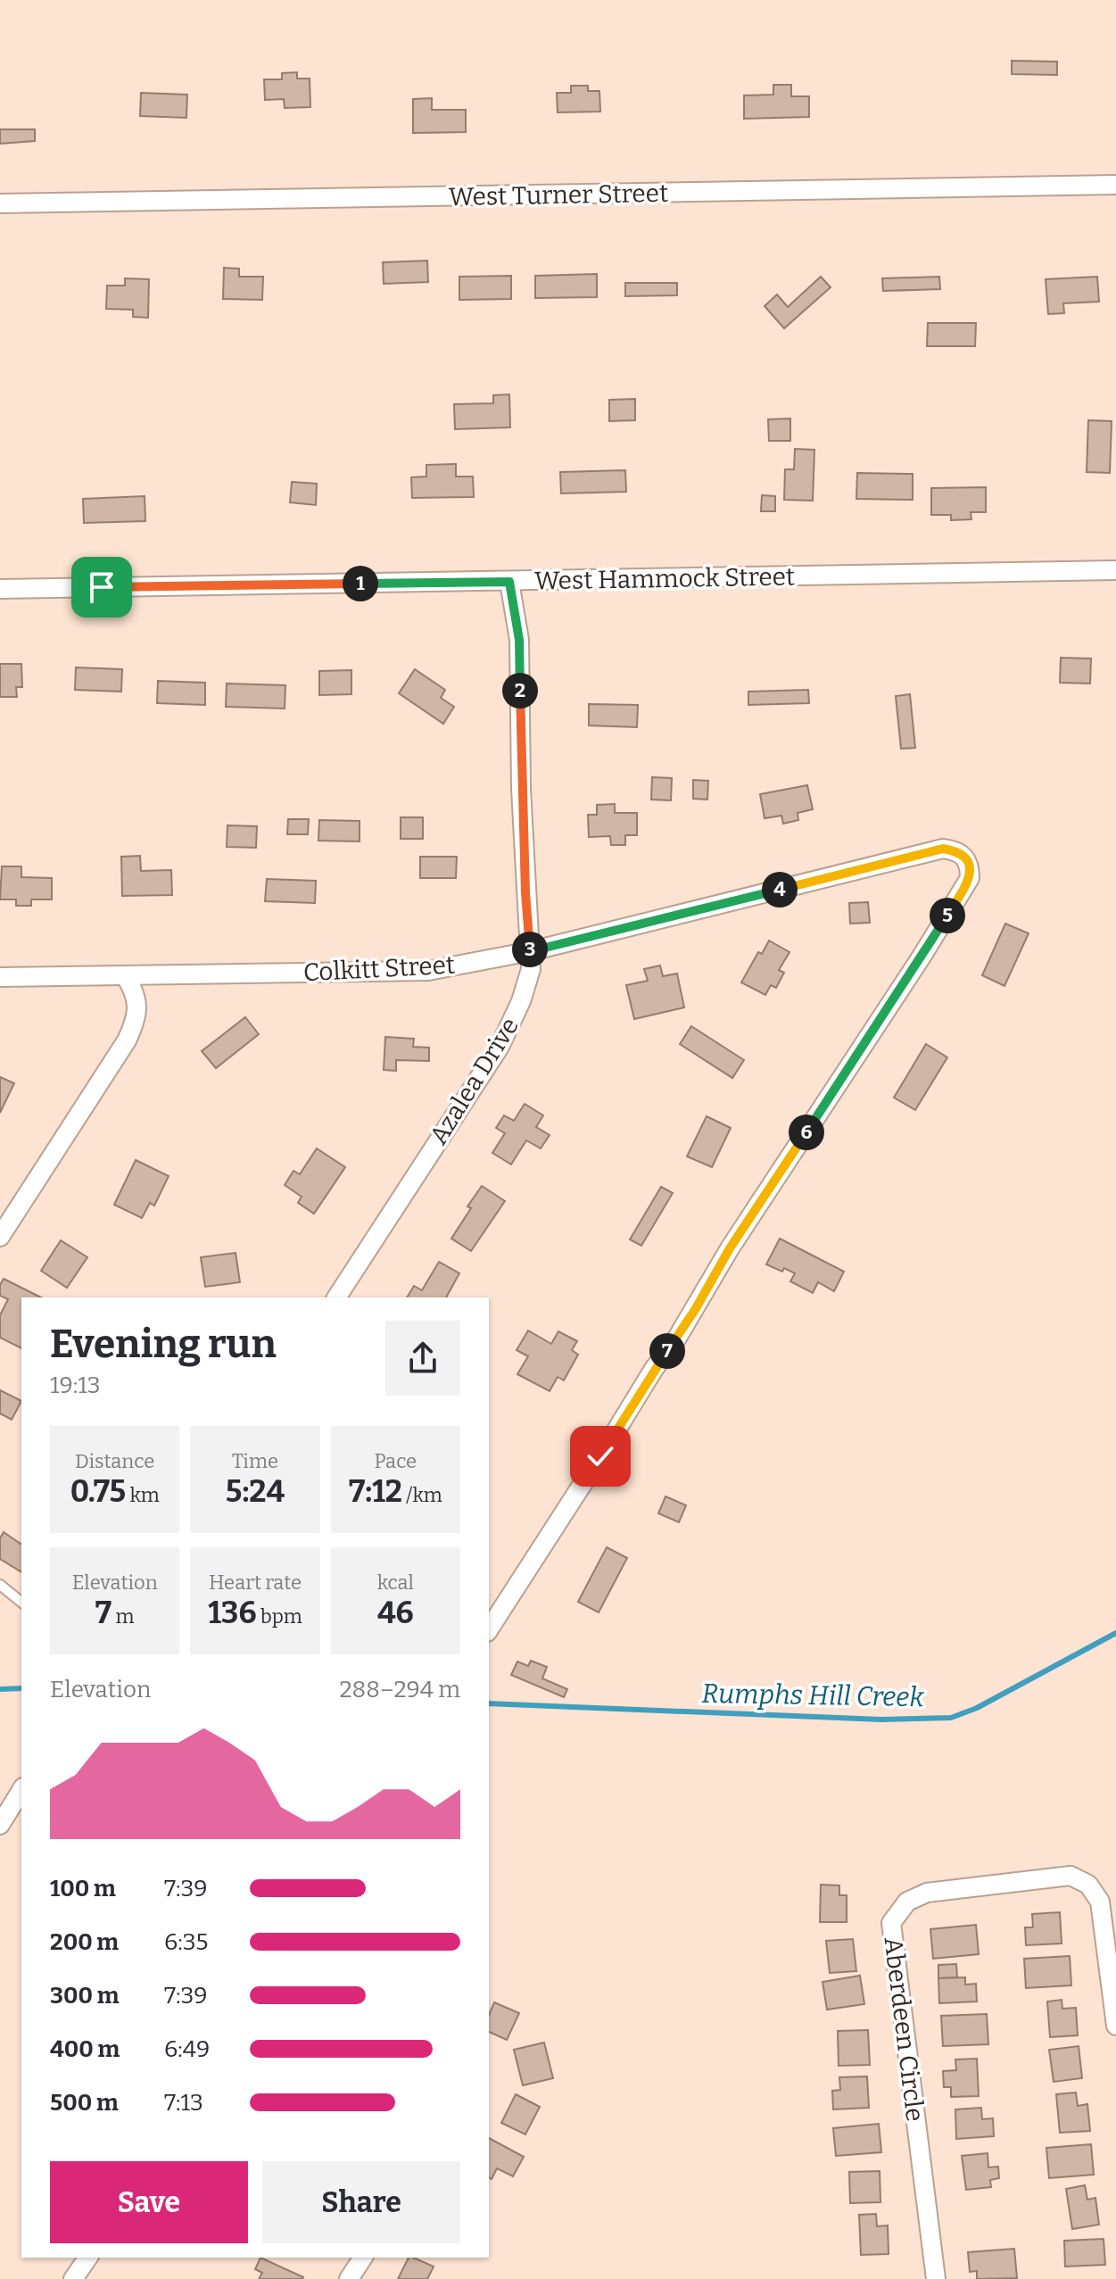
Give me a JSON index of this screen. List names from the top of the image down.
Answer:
{
  "streets": {
    "street": [
      "West Turner Street",
      "West Hammock Street",
      "Colkitt Street",
      "Azalea Drive",
      "Aberdeen Circle"
    ]
  },
  "crossings": [
    ["West Hammock Street", "Azalea Drive"],
    ["Colkitt Street", "Azalea Drive"]
  ],
  "water": ["Rumphs Hill Creek"],
  "page": {
    "pins": [
      "1",
      "2",
      "4",
      "5",
      "3",
      "6",
      "7"
    ],
    "heading": ["Evening run", "19:13"],
    "stats": [
      ["Distance", "0.75 km"],
      ["Time", "5:24"],
      ["Pace", "7:12 /km"],
      ["Elevation", "7 m"],
      ["Heart rate", "136 bpm"],
      ["kcal", "46"]
    ],
    "chart": ["Elevation", "288–294 m"],
    "list": [
      {
        "name": "100 m",
        "note": "7:39"
      },
      {
        "name": "200 m",
        "note": "6:35"
      },
      {
        "name": "300 m",
        "note": "7:39"
      },
      {
        "name": "400 m",
        "note": "6:49"
      },
      {
        "name": "500 m",
        "note": "7:13"
      }
    ],
    "buttons": ["Save", "Share"]
  }
}
